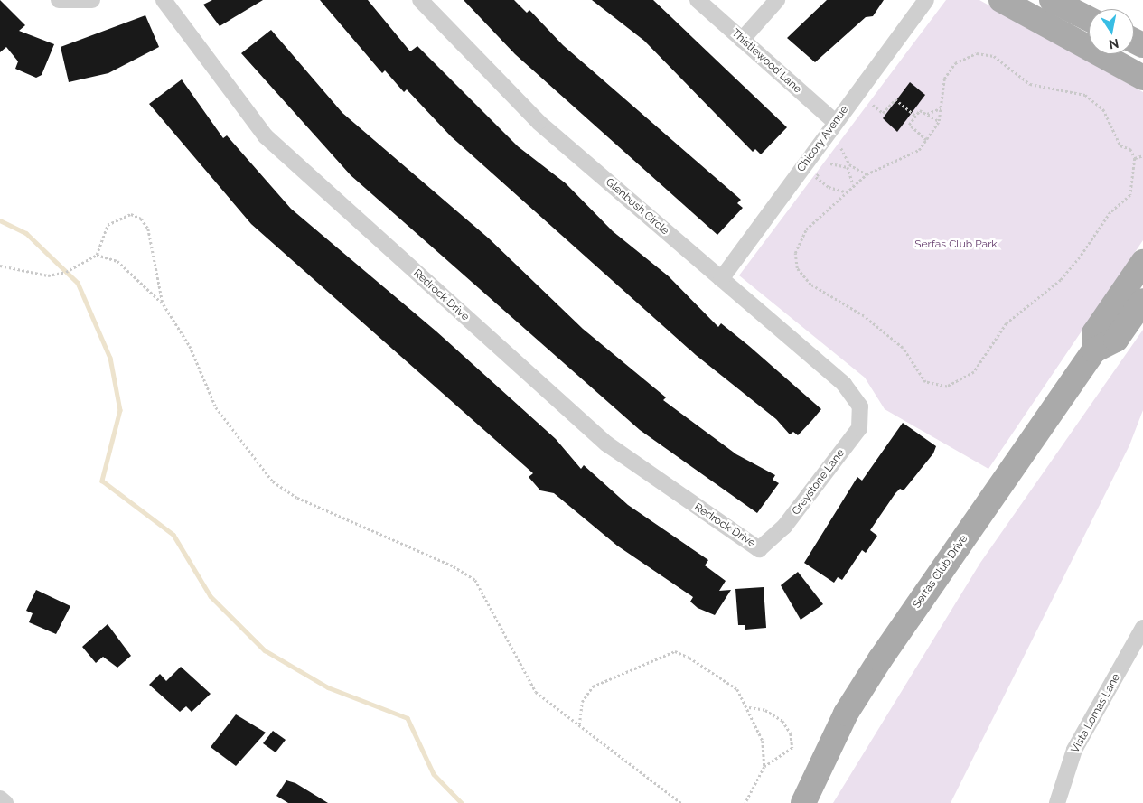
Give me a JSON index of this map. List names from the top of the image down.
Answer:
{
  "streets": {
    "main road": ["Serfas Club Drive"],
    "street": [
      "Thistlewood Lane",
      "Chicory Avenue",
      "Glenbush Circle",
      "Redrock Drive",
      "Greystone Lane",
      "Vista Lomas Lane"
    ]
  },
  "crossings": [
    ["Thistlewood Lane", "Chicory Avenue"],
    ["Chicory Avenue", "Glenbush Circle"],
    ["Glenbush Circle", "Greystone Lane"],
    ["Redrock Drive", "Greystone Lane"]
  ],
  "parks": ["Serfas Club Park"],
  "north": "bottom"
}
